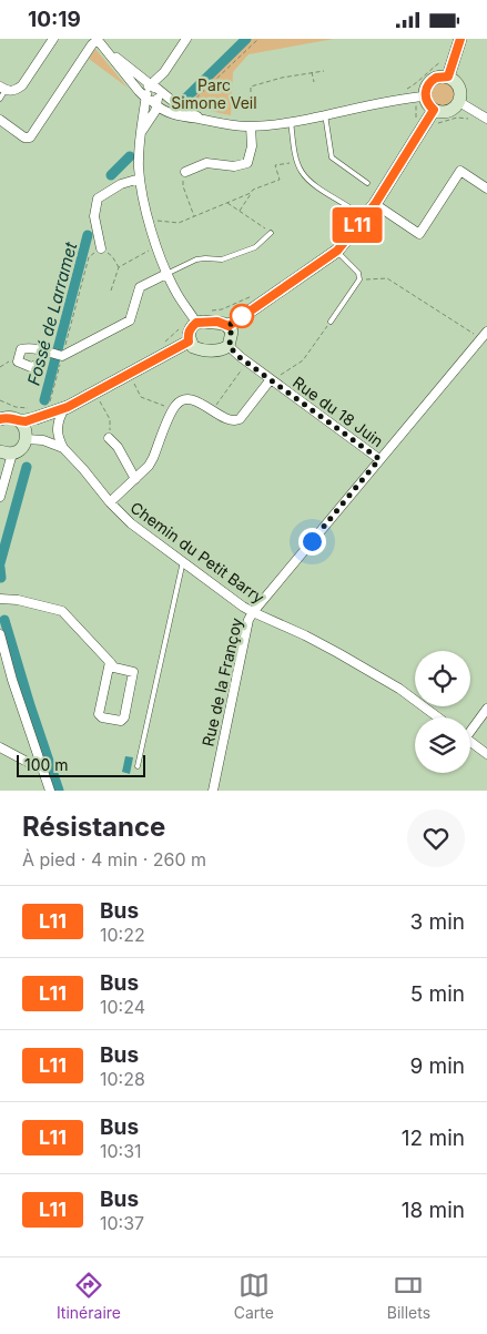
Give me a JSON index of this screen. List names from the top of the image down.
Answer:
{
  "streets": {
    "street": ["Rue du 18 Juin", "Chemin du Petit Barry", "Rue de la Françoy"]
  },
  "crossings": [
    ["Rue du 18 Juin", "Rue de la Françoy"],
    ["Chemin du Petit Barry", "Rue de la Françoy"]
  ],
  "water": ["Fossé de Larramet"],
  "parks": ["Parc Simone Veil"],
  "lines": ["bus line L11"],
  "scale_bar": "100 m",
  "page": {
    "status": "10:19",
    "on_map": "L11",
    "scale": "100 m",
    "heading": ["Résistance", "À pied · 4 min · 260 m"],
    "list": [
      {
        "mark": "L11",
        "name": "Bus",
        "note": "10:22",
        "value": "3 min"
      },
      {
        "mark": "L11",
        "name": "Bus",
        "note": "10:24",
        "value": "5 min"
      },
      {
        "mark": "L11",
        "name": "Bus",
        "note": "10:28",
        "value": "9 min"
      },
      {
        "mark": "L11",
        "name": "Bus",
        "note": "10:31",
        "value": "12 min"
      },
      {
        "mark": "L11",
        "name": "Bus",
        "note": "10:37",
        "value": "18 min"
      }
    ],
    "tabs": ["Itinéraire", "Carte", "Billets"]
  }
}
